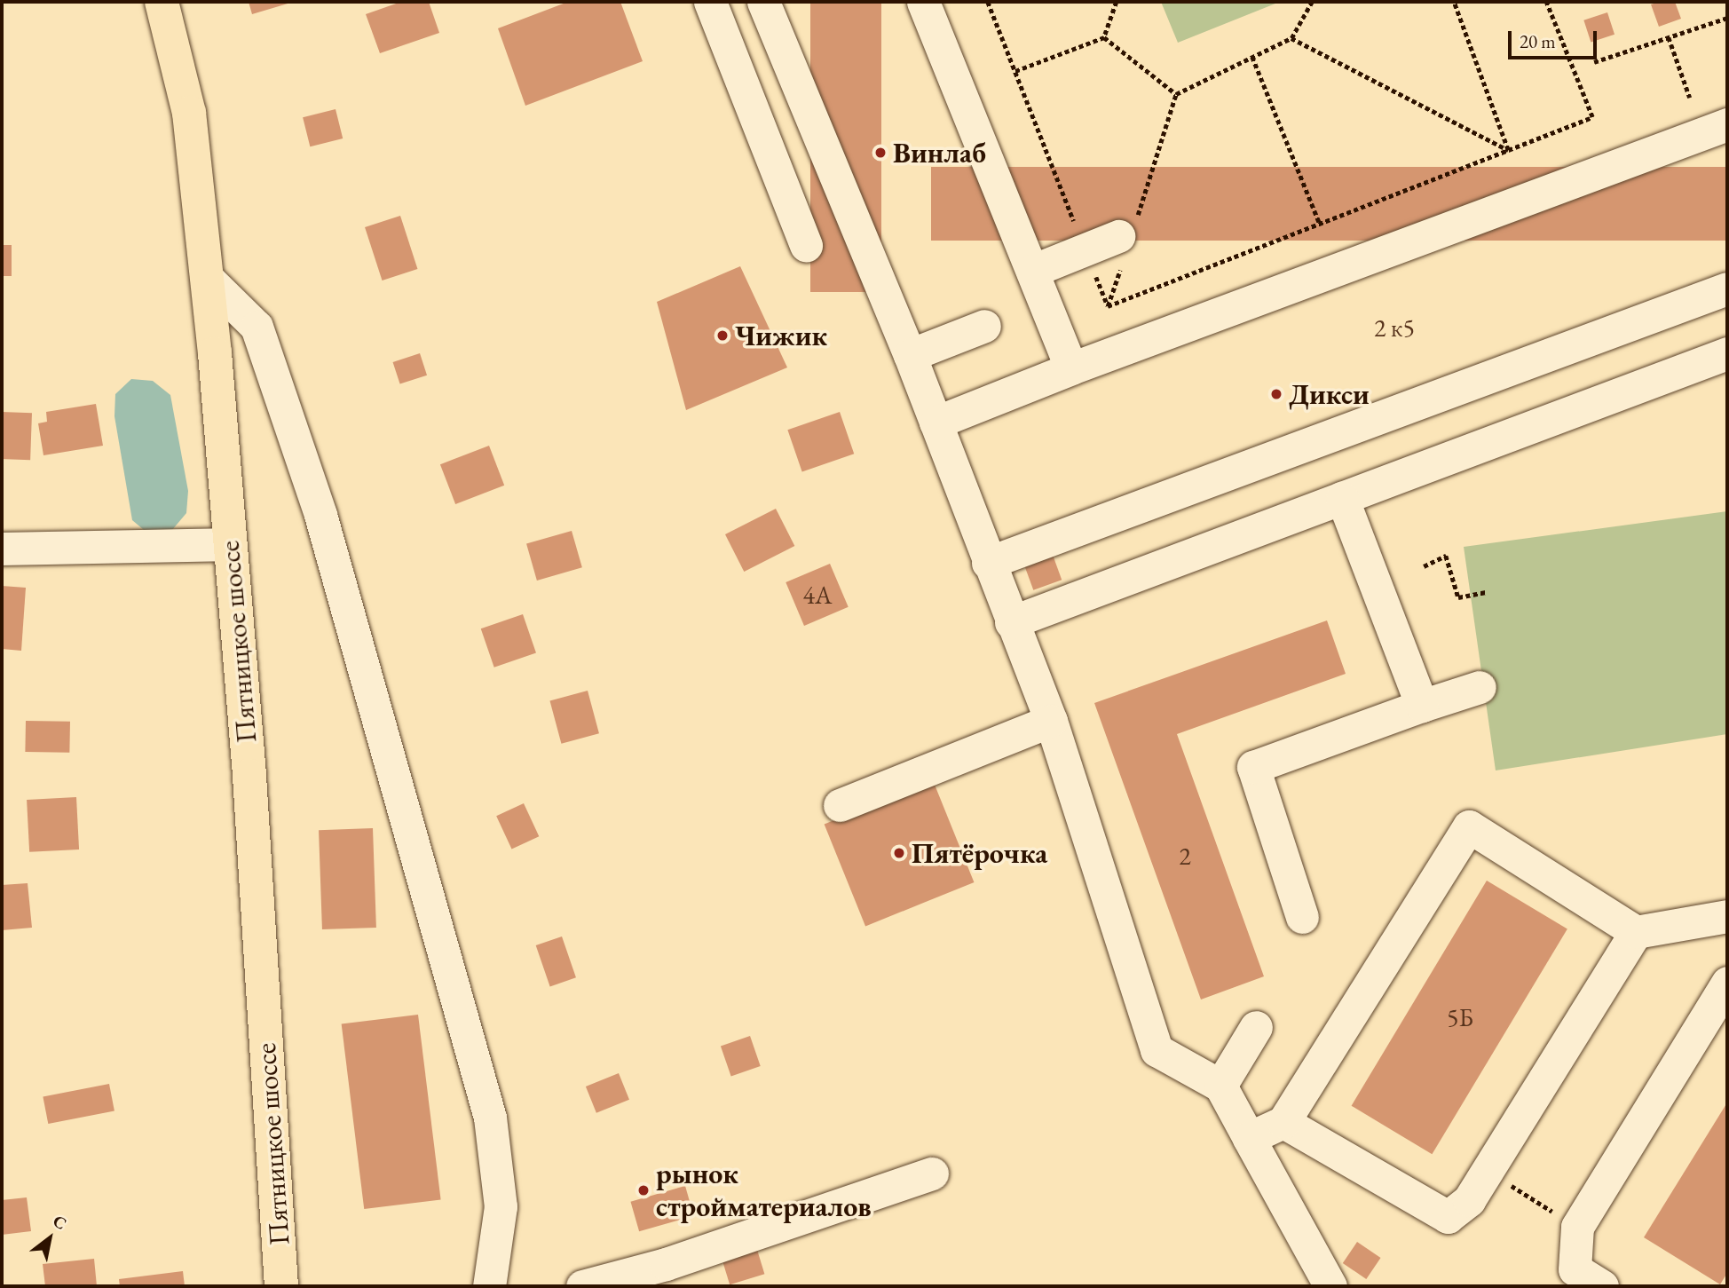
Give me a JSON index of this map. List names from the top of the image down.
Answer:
{
  "streets": {
    "main road": ["Пятницкое шоссе"]
  },
  "places": [
    "Винлаб",
    "Чижик",
    "Дикси",
    "Пятёрочка",
    "рынок стройматериалов"
  ],
  "house_numbers": [
    "2 к5",
    "4А",
    "2",
    "5Б"
  ],
  "scale_bar": "20 m",
  "north": "top right"
}
